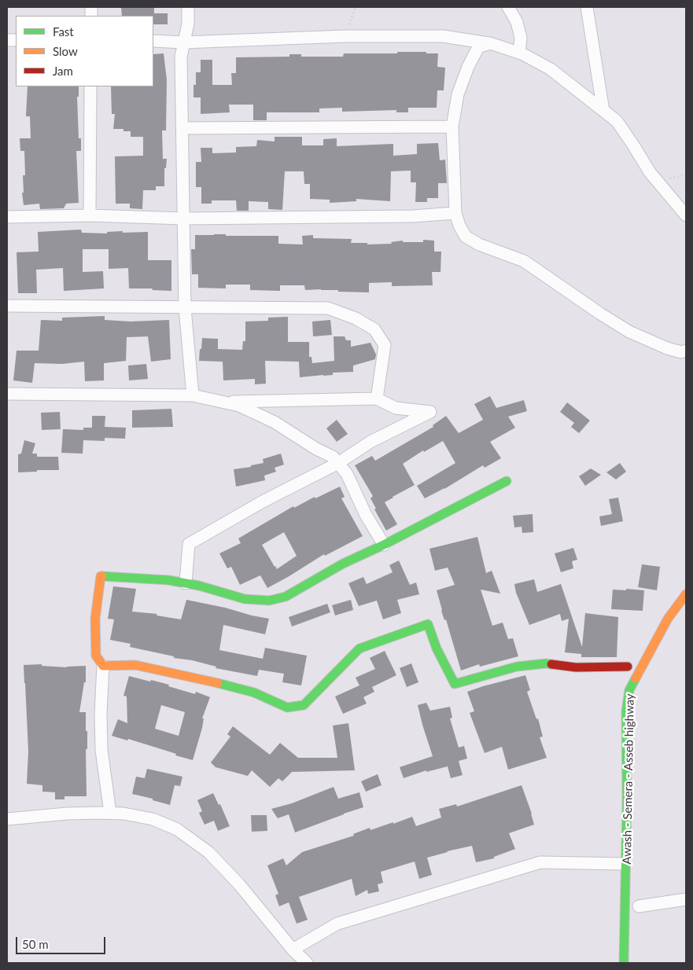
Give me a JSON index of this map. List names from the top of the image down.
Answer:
{
  "streets": {
    "main road": ["Awash - Semera - Asseb highway"]
  },
  "legend": ["Fast", "Slow", "Jam"],
  "scale_bar": "50 m"
}
